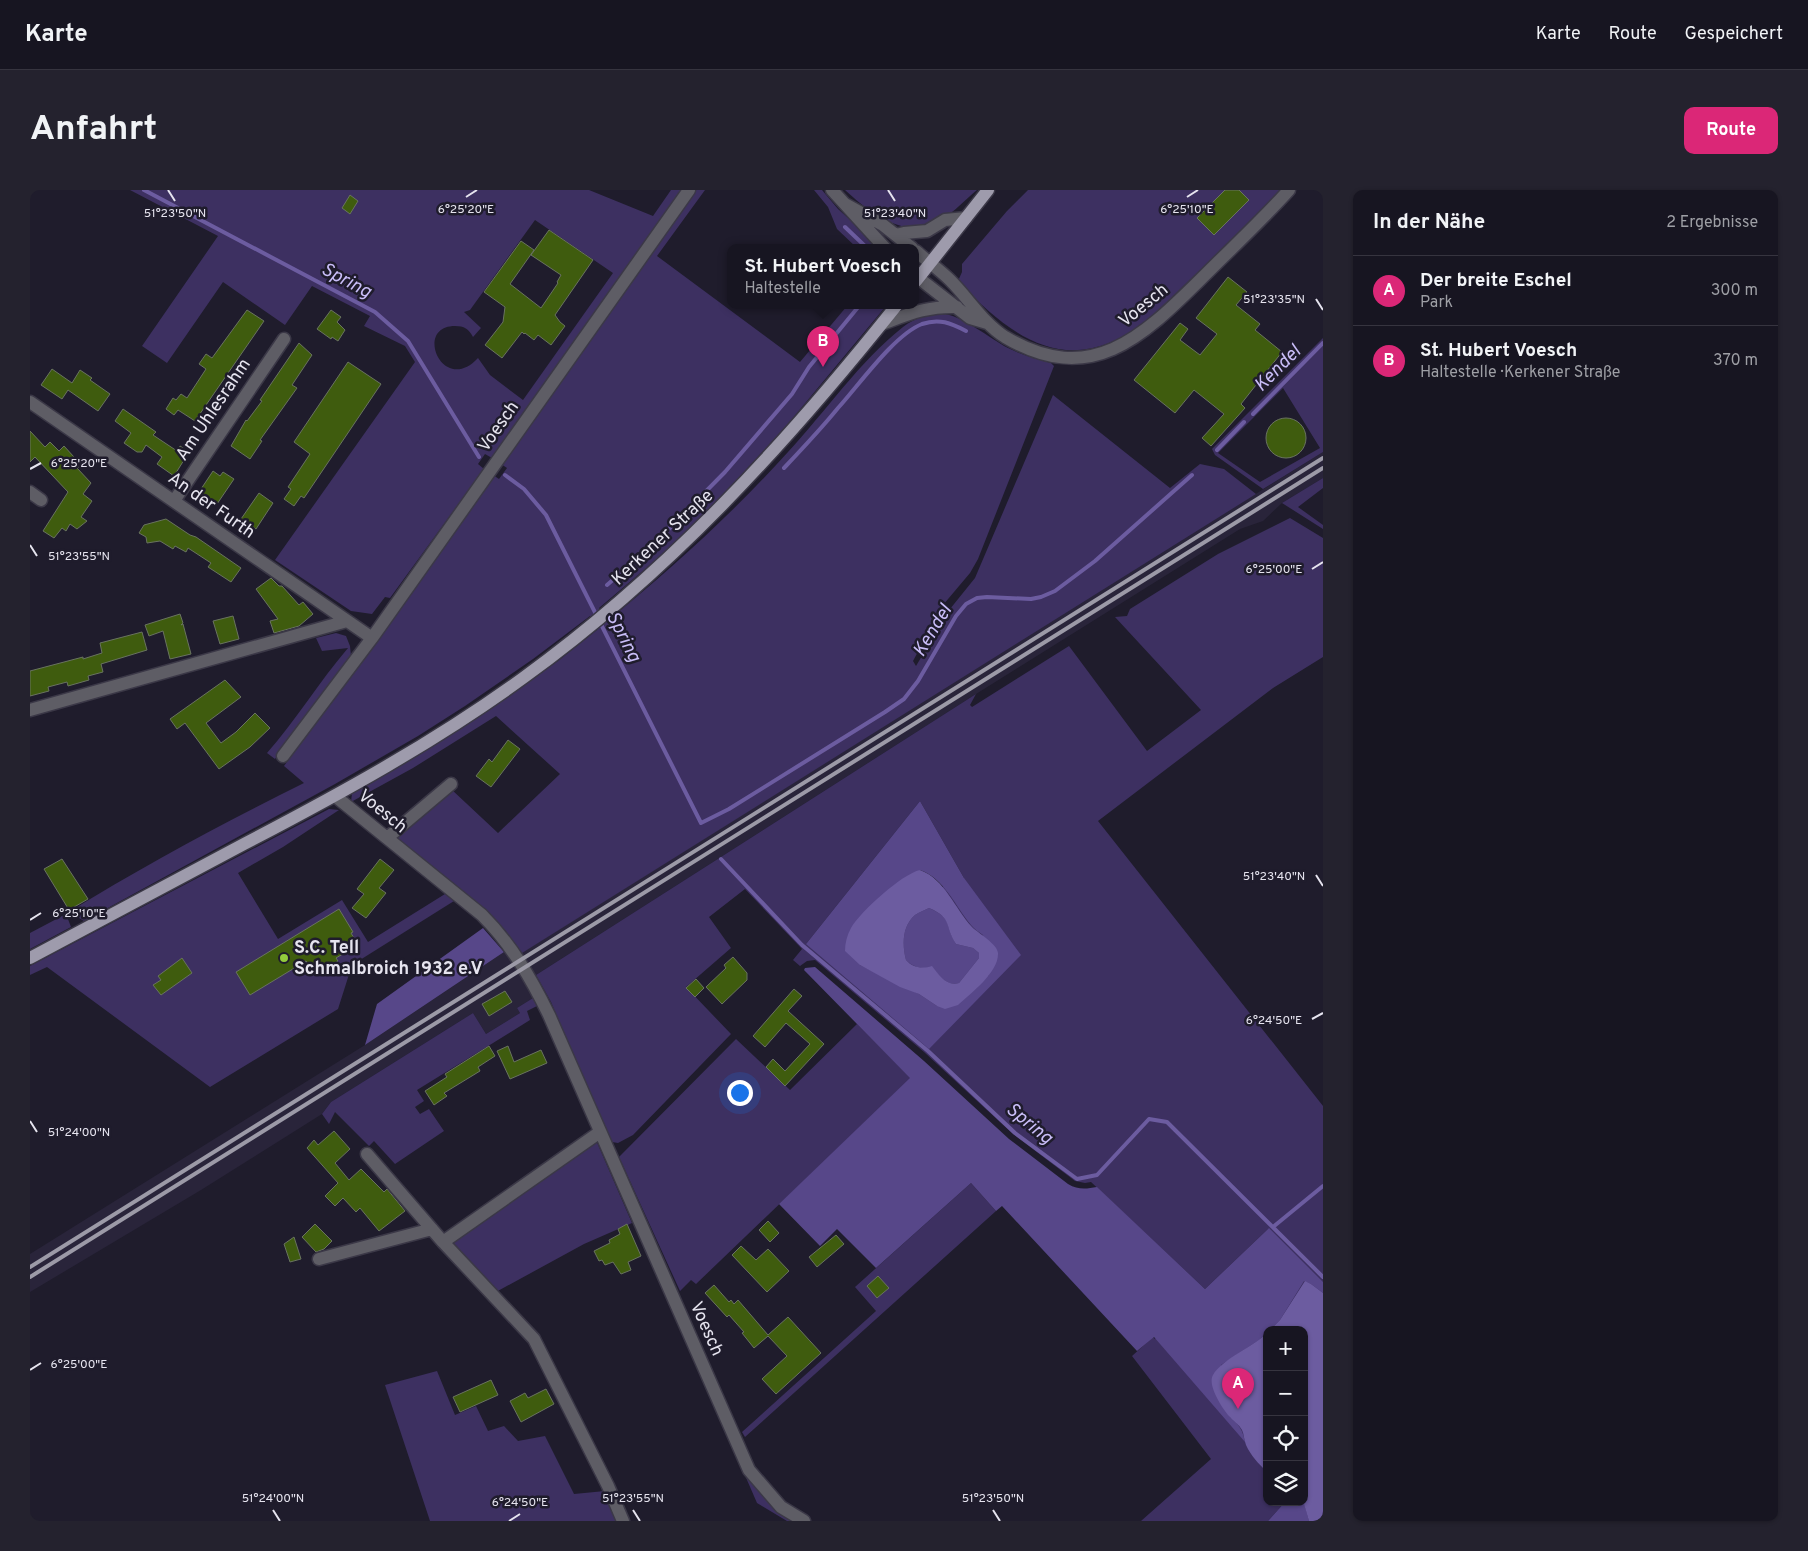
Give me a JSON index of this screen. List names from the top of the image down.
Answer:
{
  "streets": {
    "main road": ["Voesch", "Kerkener Straße"],
    "street": ["Am Uhlesrahm", "An der Furth"]
  },
  "crossings": [
    ["Voesch", "An der Furth"],
    ["Voesch", "Kerkener Straße"],
    ["Am Uhlesrahm", "An der Furth"]
  ],
  "water": ["Spring", "Kendel"],
  "places": ["S.C. Tell Schmalbroich 1932 e.V"],
  "page": {
    "header": "Karte",
    "nav": ["Karte", "Route", "Gespeichert"],
    "buttons": "Route",
    "title": "Anfahrt",
    "heading": ["In der Nähe", "2 Ergebnisse"],
    "popup": ["St. Hubert Voesch", "Haltestelle"],
    "list": [
      {
        "mark": "A",
        "name": "Der breite Eschel",
        "note": "Park",
        "value": "300 m"
      },
      {
        "mark": "B",
        "name": "St. Hubert Voesch",
        "note": "Haltestelle · Kerkener Straße",
        "value": "370 m"
      }
    ],
    "pins": ["B", "A"],
    "map_buttons": ["+", "−"]
  },
  "coordinates": [
    "6°25'20\"E",
    "6°25'10\"E",
    "51°23'50\"N",
    "51°23'40\"N",
    "51°23'35\"N",
    "51°23'55\"N",
    "6°25'00\"E",
    "6°24'50\"E",
    "51°24'00\"N"
  ]
}
